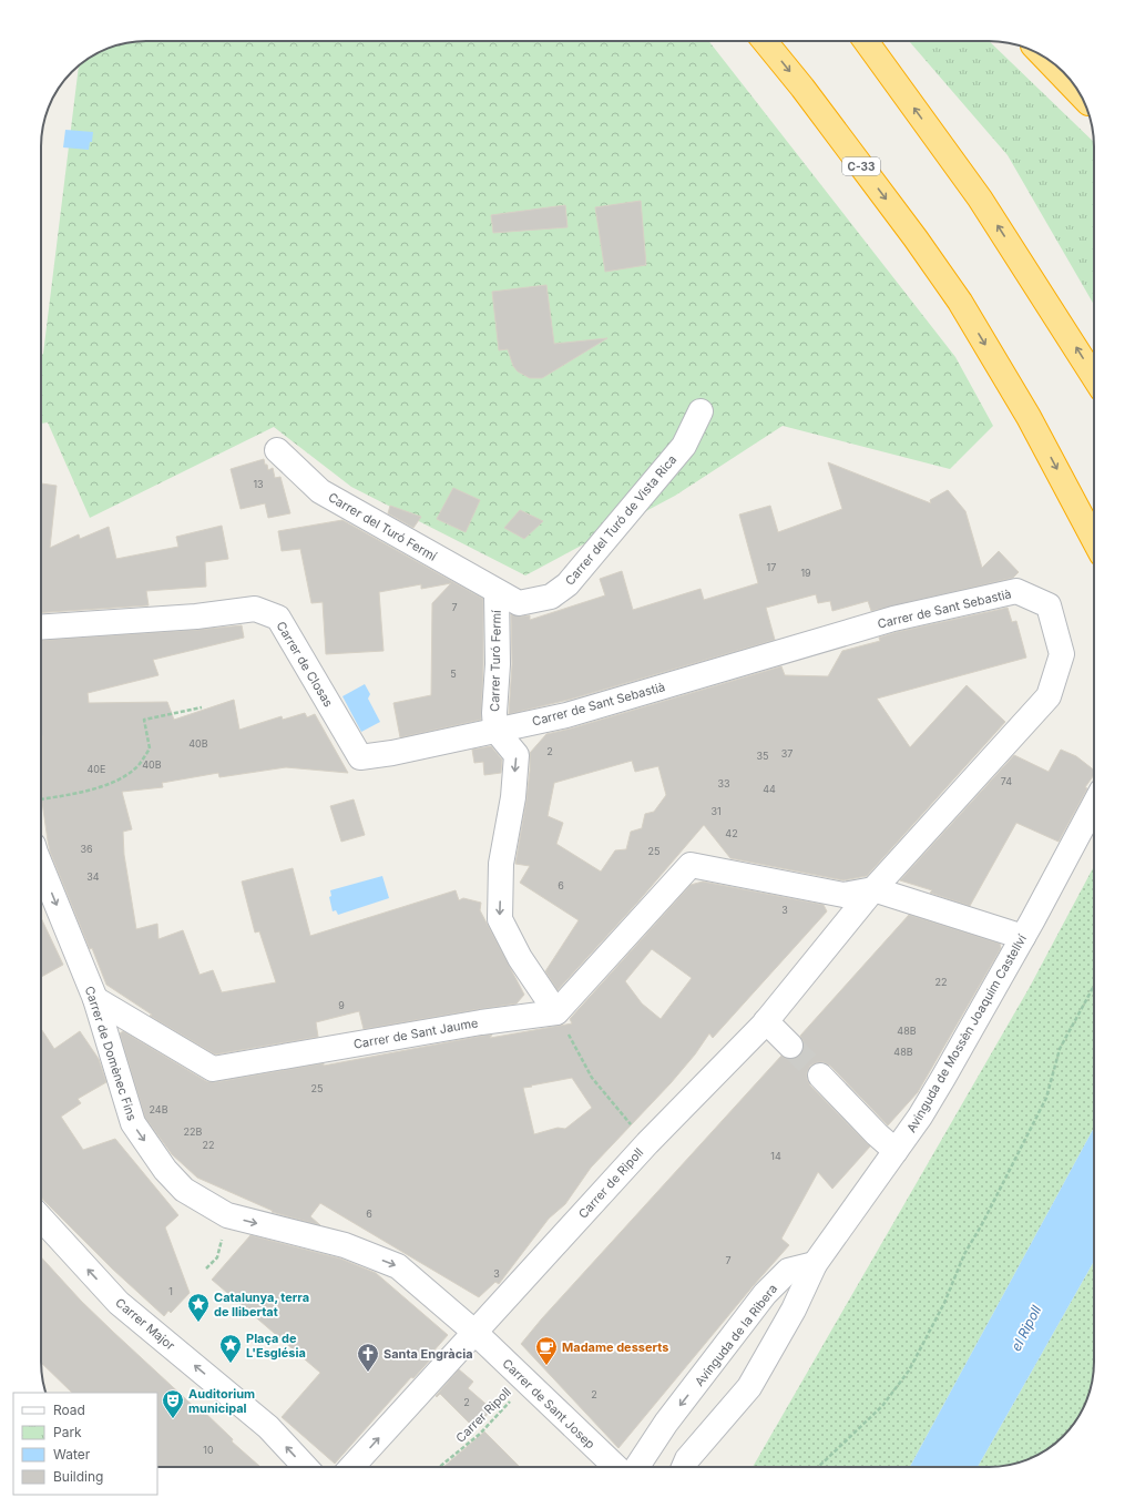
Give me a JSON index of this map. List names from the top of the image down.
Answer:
{
  "streets": {
    "highway": ["C-33"],
    "street": [
      "Carrer del Turó de Vista Rica",
      "Carrer del Turó Fermí",
      "Carrer de Sant Sebastià",
      "Carrer Turó Fermí",
      "Carrer de Closas",
      "Carrer de Sant Jaume",
      "Avinguda de Mossèn Joaquim Castellví",
      "Carrer de Domènec Fins",
      "Carrer de Ripoll",
      "Carrer Major",
      "Avinguda de la Ribera",
      "Carrer de Sant Josep"
    ],
    "path": ["Carrer Ripoll"]
  },
  "crossings": [
    ["Carrer del Turó de Vista Rica", "Carrer del Turó Fermí"],
    ["Carrer del Turó de Vista Rica", "Carrer Turó Fermí"],
    ["Carrer del Turó Fermí", "Carrer Turó Fermí"],
    ["Carrer de Sant Sebastià", "Carrer Turó Fermí"],
    ["Carrer de Sant Sebastià", "Carrer de Closas"],
    ["Carrer de Sant Sebastià", "Carrer de Ripoll"],
    ["Carrer Turó Fermí", "Carrer de Closas"],
    ["Carrer de Sant Jaume", "Carrer de Domènec Fins"],
    ["Avinguda de Mossèn Joaquim Castellví", "Avinguda de la Ribera"],
    ["Carrer de Domènec Fins", "Carrer de Ripoll"],
    ["Carrer de Domènec Fins", "Carrer de Sant Josep"],
    ["Carrer de Ripoll", "Carrer de Sant Josep"],
    ["Carrer de Sant Josep", "Carrer Ripoll"]
  ],
  "one_way": ["Carrer de Domènec Fins", "Carrer Major"],
  "water": ["el Ripoll"],
  "places": {
    "place": ["Catalunya, terra de llibertat", "Plaça de L'Església"],
    "cafe": ["Madame desserts"],
    "church": ["Santa Engràcia"],
    "theatre": ["Auditorium municipal"]
  },
  "house_numbers": [
    "13",
    "17",
    "19",
    "7",
    "5",
    "40B",
    "2",
    "37",
    "35",
    "40B",
    "40E",
    "74",
    "33",
    "44",
    "31",
    "42",
    "36",
    "25",
    "34",
    "6",
    "3",
    "22",
    "9",
    "48B",
    "48B",
    "25",
    "24B",
    "22B",
    "22",
    "14",
    "6",
    "7",
    "3",
    "1",
    "2",
    "2",
    "10"
  ],
  "legend": [
    "Road",
    "Park",
    "Water",
    "Building"
  ]
}
